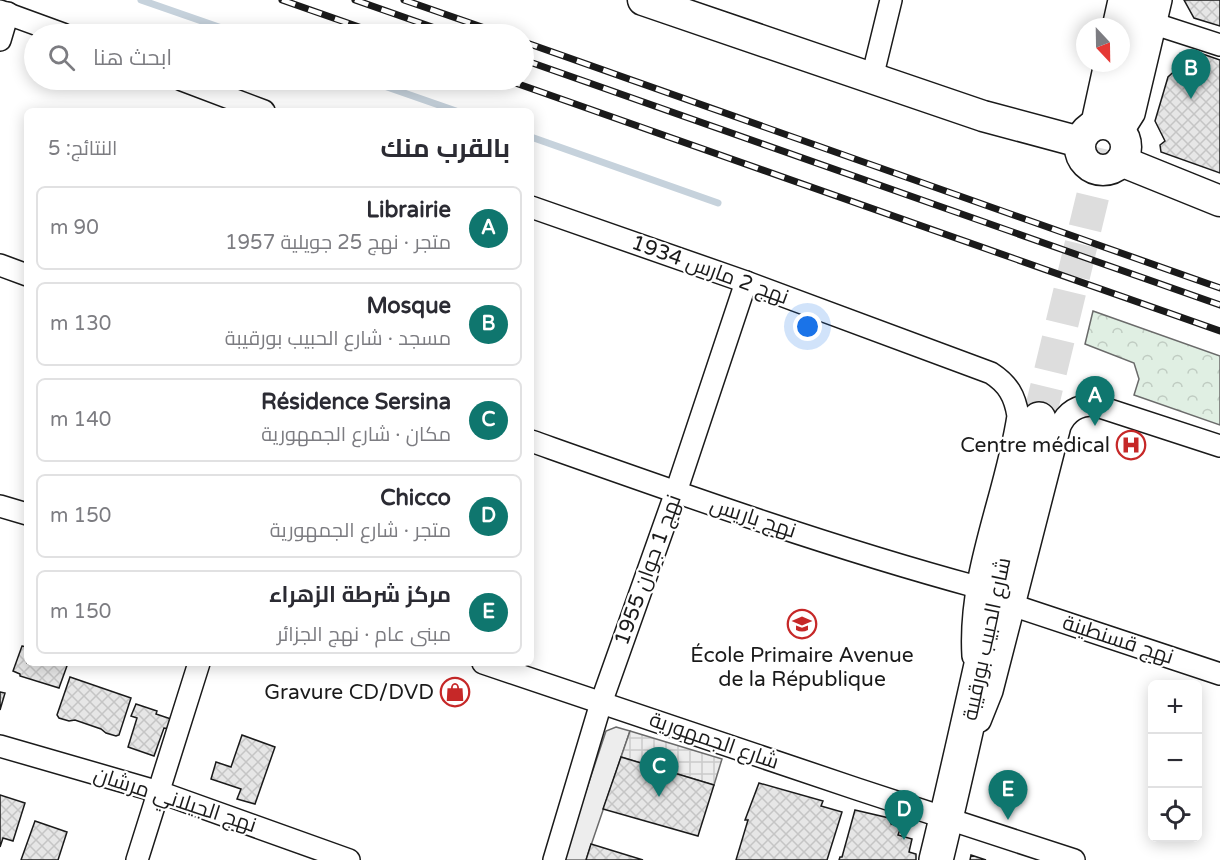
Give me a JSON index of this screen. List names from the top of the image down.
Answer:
{
  "streets": {
    "main road": ["شارع الحبيب بورقيبة"],
    "street": [
      "نهج 2 مارس 1934",
      "نهج باريس",
      "نهج 1 جوان 1955",
      "نهج قسنطينة",
      "شارع الجمهورية",
      "نهج الجيلاني مرشان"
    ]
  },
  "crossings": [
    ["نهج 2 مارس 1934", "نهج باريس"],
    ["نهج 2 مارس 1934", "نهج 1 جوان 1955"],
    ["نهج 2 مارس 1934", "شارع الحبيب بورقيبة"],
    ["نهج باريس", "نهج 1 جوان 1955"],
    ["نهج 1 جوان 1955", "شارع الجمهورية"],
    ["شارع الحبيب بورقيبة", "شارع الجمهورية"]
  ],
  "places": {
    "hospital": ["Centre médical"],
    "school or university": ["École Primaire Avenue de la République"],
    "shop": ["Gravure CD/DVD"]
  },
  "north": "bottom",
  "page": {
    "search": "ابحث هنا",
    "pins": [
      "B",
      "A",
      "C",
      "E",
      "D"
    ],
    "heading": ["بالقرب منك", "النتائج: 5"],
    "list": [
      {
        "mark": "A",
        "name": "Librairie",
        "note": "متجر · نهج 25 جويلية 1957",
        "value": "90 m"
      },
      {
        "mark": "B",
        "name": "Mosque",
        "note": "مسجد · شارع الحبيب بورقيبة",
        "value": "130 m"
      },
      {
        "mark": "C",
        "name": "Résidence Sersina",
        "note": "مكان · شارع الجمهورية",
        "value": "140 m"
      },
      {
        "mark": "D",
        "name": "Chicco",
        "note": "متجر · شارع الجمهورية",
        "value": "150 m"
      },
      {
        "mark": "E",
        "name": "مركز شرطة الزهراء",
        "note": "مبنى عام · نهج الجزائر",
        "value": "150 m"
      }
    ],
    "map_buttons": ["+", "−"]
  }
}
